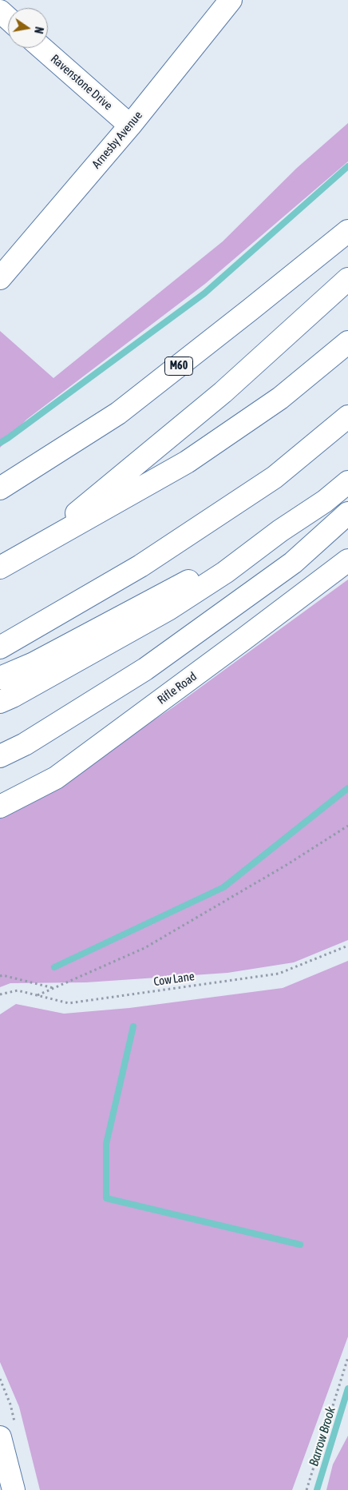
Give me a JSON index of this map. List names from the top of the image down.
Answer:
{
  "streets": {
    "main road": [
      "Ravenstone Drive",
      "Arnesby Avenue",
      "M60",
      "Rifle Road"
    ],
    "path": ["Cow Lane"]
  },
  "crossings": [
    ["Ravenstone Drive", "Arnesby Avenue"]
  ],
  "water": ["Barrow Brook"],
  "north": "right"
}
